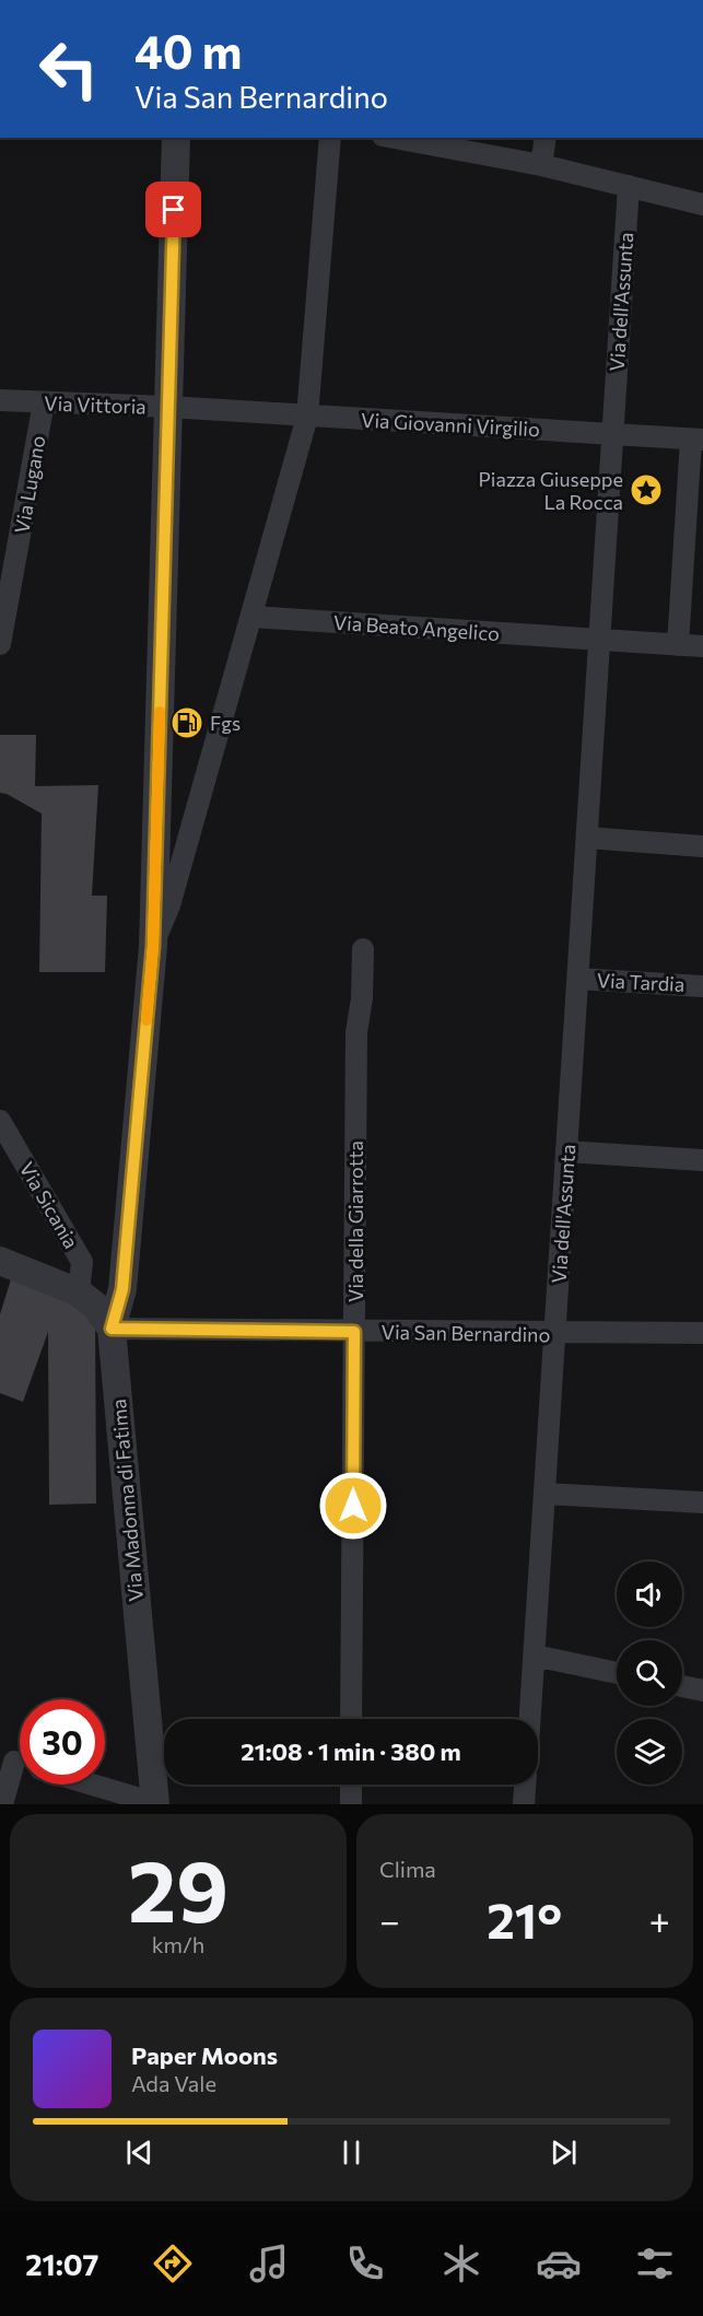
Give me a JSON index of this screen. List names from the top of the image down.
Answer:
{
  "streets": {
    "street": [
      "Via dell'Assunta",
      "Via Vittoria",
      "Via Giovanni Virgilio",
      "Via Lugano",
      "Via Beato Angelico",
      "Via Tardia",
      "Via Sicania",
      "Via della Giarrotta",
      "Via San Bernardino",
      "Via Madonna di Fatima"
    ]
  },
  "crossings": [
    ["Via dell'Assunta", "Via Giovanni Virgilio"],
    ["Via dell'Assunta", "Via Beato Angelico"],
    ["Via dell'Assunta", "Via Tardia"],
    ["Via dell'Assunta", "Via San Bernardino"],
    ["Via Vittoria", "Via Giovanni Virgilio"],
    ["Via Vittoria", "Via Lugano"],
    ["Via della Giarrotta", "Via San Bernardino"],
    ["Via San Bernardino", "Via Madonna di Fatima"]
  ],
  "places": {
    "place": ["Piazza Giuseppe La Rocca"],
    "fuel station": ["Fgs"]
  },
  "page": {
    "turn": ["40 m", "Via San Bernardino"],
    "limit": "30",
    "trip": "21:08 · 1 min · 380 m",
    "tile": [
      ["29", "km/h"],
      "Clima"
    ],
    "heat": ["−", "21°", "+"],
    "song": ["Paper Moons", "Ada Vale"],
    "tabs": "21:07"
  }
}
